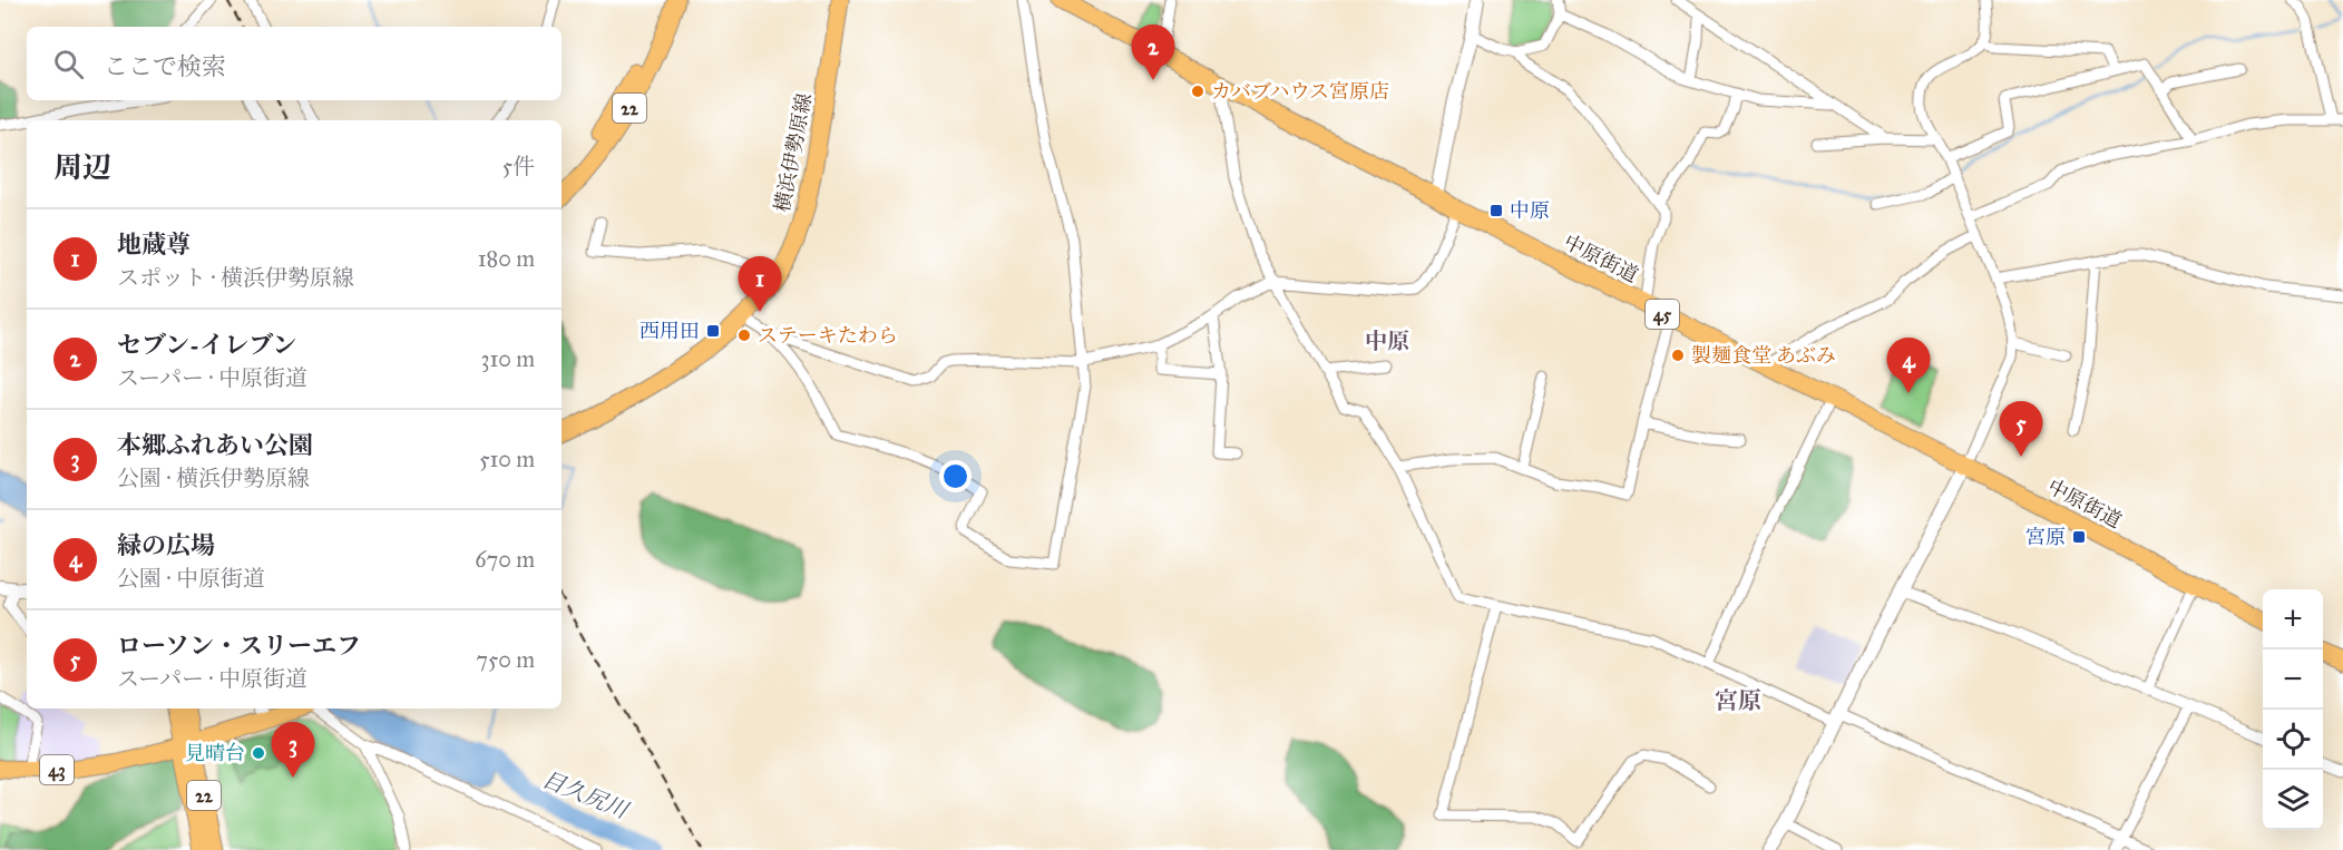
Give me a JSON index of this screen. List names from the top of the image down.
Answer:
{
  "streets": {
    "main road": [
      "22",
      "横浜伊勢原線",
      "中原街道",
      "45",
      "43"
    ]
  },
  "crossings": [
    ["22", "43"]
  ],
  "districts": ["中原", "宮原"],
  "water": ["目久尻川"],
  "places": {
    "other": [
      "カバブハウス宮原店",
      "ステーキたわら",
      "製麺食堂 あぶみ",
      "見晴台"
    ],
    "transit": ["中原", "西用田", "宮原"]
  },
  "page": {
    "pins": [
      "2",
      "1",
      "4",
      "5",
      "3"
    ],
    "search": "ここで検索",
    "heading": ["周辺", "5件"],
    "list": [
      {
        "mark": "1",
        "name": "地蔵尊",
        "note": "スポット · 横浜伊勢原線",
        "value": "180 m"
      },
      {
        "mark": "2",
        "name": "セブン-イレブン",
        "note": "スーパー · 中原街道",
        "value": "310 m"
      },
      {
        "mark": "3",
        "name": "本郷ふれあい公園",
        "note": "公園 · 横浜伊勢原線",
        "value": "510 m"
      },
      {
        "mark": "4",
        "name": "緑の広場",
        "note": "公園 · 中原街道",
        "value": "670 m"
      },
      {
        "mark": "5",
        "name": "ローソン・スリーエフ",
        "note": "スーパー · 中原街道",
        "value": "750 m"
      }
    ],
    "map_buttons": ["+", "−"]
  }
}
